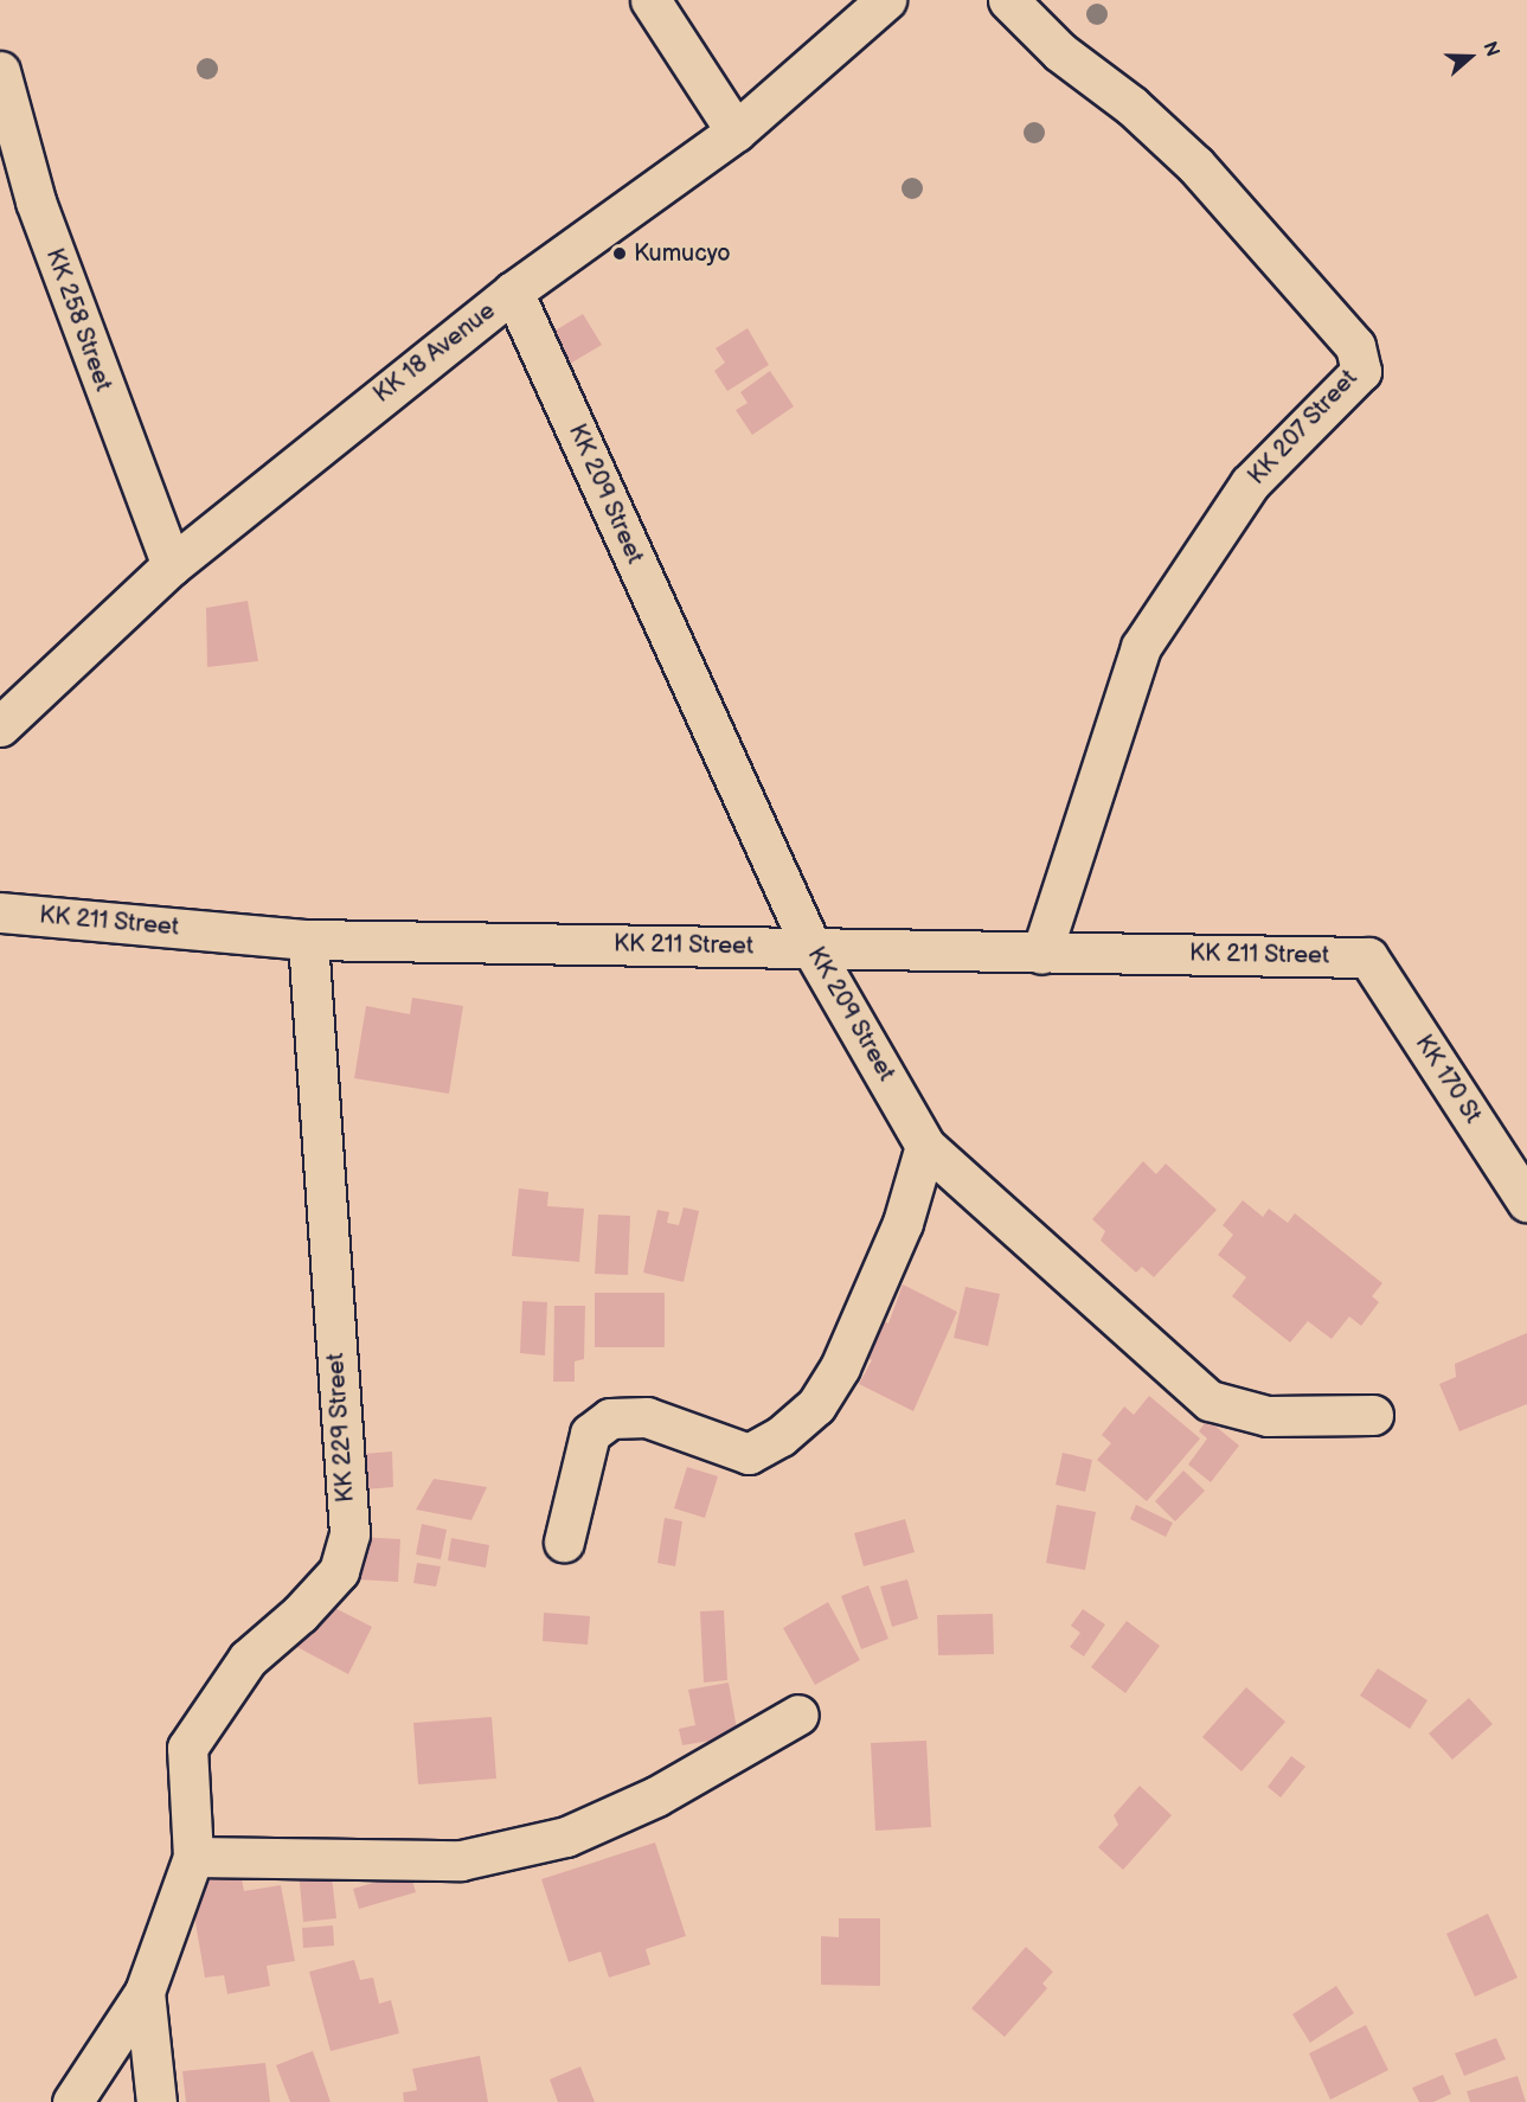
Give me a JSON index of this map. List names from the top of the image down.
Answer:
{
  "streets": {
    "street": [
      "KK 258 Street",
      "KK 18 Avenue",
      "KK 207 Street",
      "KK 209 Street",
      "KK 211 Street",
      "KK 170 St",
      "KK 229 Street"
    ]
  },
  "crossings": [
    ["KK 258 Street", "KK 18 Avenue"],
    ["KK 18 Avenue", "KK 209 Street"],
    ["KK 207 Street", "KK 211 Street"],
    ["KK 209 Street", "KK 211 Street"],
    ["KK 211 Street", "KK 170 St"],
    ["KK 211 Street", "KK 229 Street"]
  ],
  "places": ["Kumucyo"],
  "north": "right"
}
